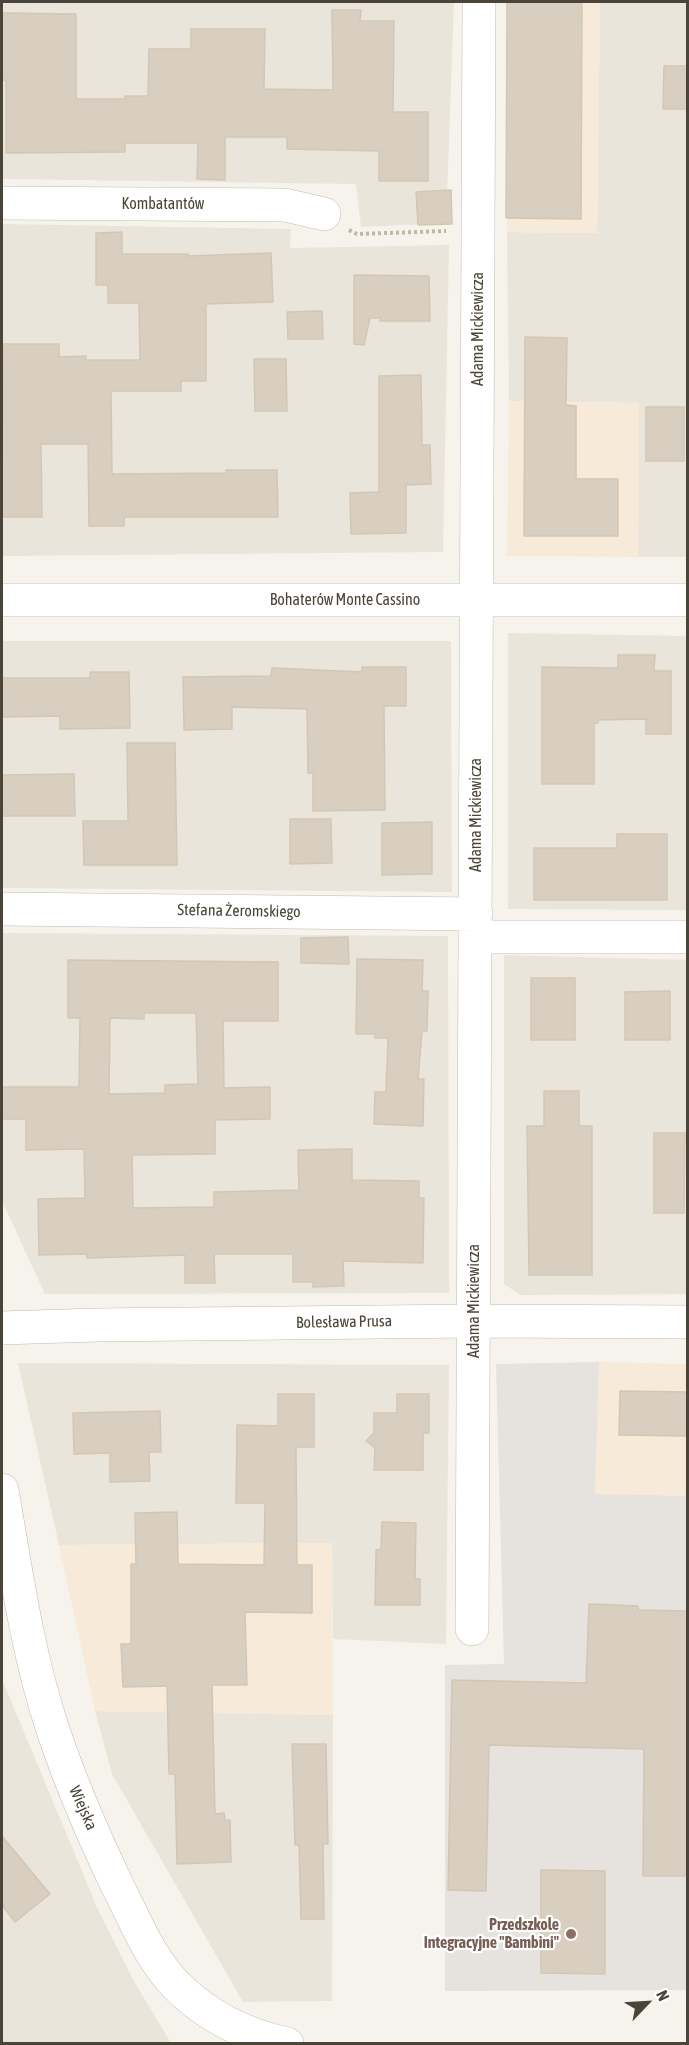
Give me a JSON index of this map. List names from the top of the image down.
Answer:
{
  "streets": {
    "street": [
      "Kombatantów",
      "Adama Mickiewicza",
      "Bohaterów Monte Cassino",
      "Stefana Żeromskiego",
      "Bolesława Prusa",
      "Wiejska"
    ]
  },
  "crossings": [
    ["Adama Mickiewicza", "Bohaterów Monte Cassino"],
    ["Adama Mickiewicza", "Stefana Żeromskiego"],
    ["Adama Mickiewicza", "Bolesława Prusa"]
  ],
  "places": ["Przedszkole Integracyjne \"Bambini\""],
  "north": "top right"
}
